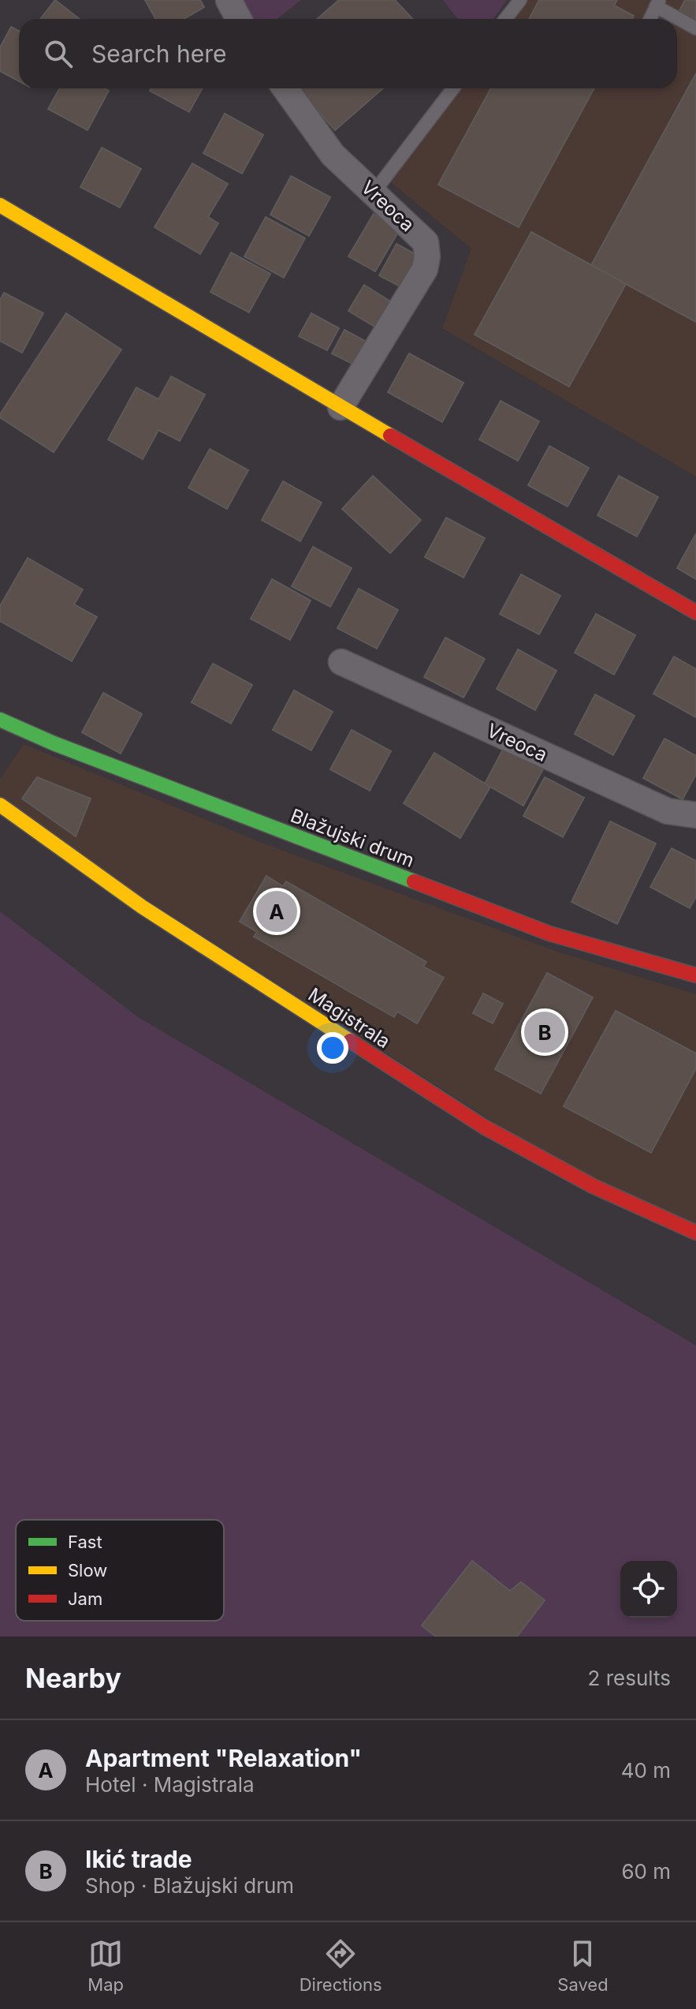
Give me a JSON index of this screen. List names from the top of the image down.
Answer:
{
  "streets": {
    "street": ["Vreoca", "Blažujski drum", "Magistrala"]
  },
  "legend": ["Fast", "Slow", "Jam"],
  "page": {
    "search": "Search here",
    "pins": ["A", "B"],
    "heading": ["Nearby", "2 results"],
    "list": [
      {
        "mark": "A",
        "name": "Apartment \"Relaxation\"",
        "note": "Hotel · Magistrala",
        "value": "40 m"
      },
      {
        "mark": "B",
        "name": "Ikić trade",
        "note": "Shop · Blažujski drum",
        "value": "60 m"
      }
    ],
    "nav": ["Map", "Directions", "Saved"]
  }
}
